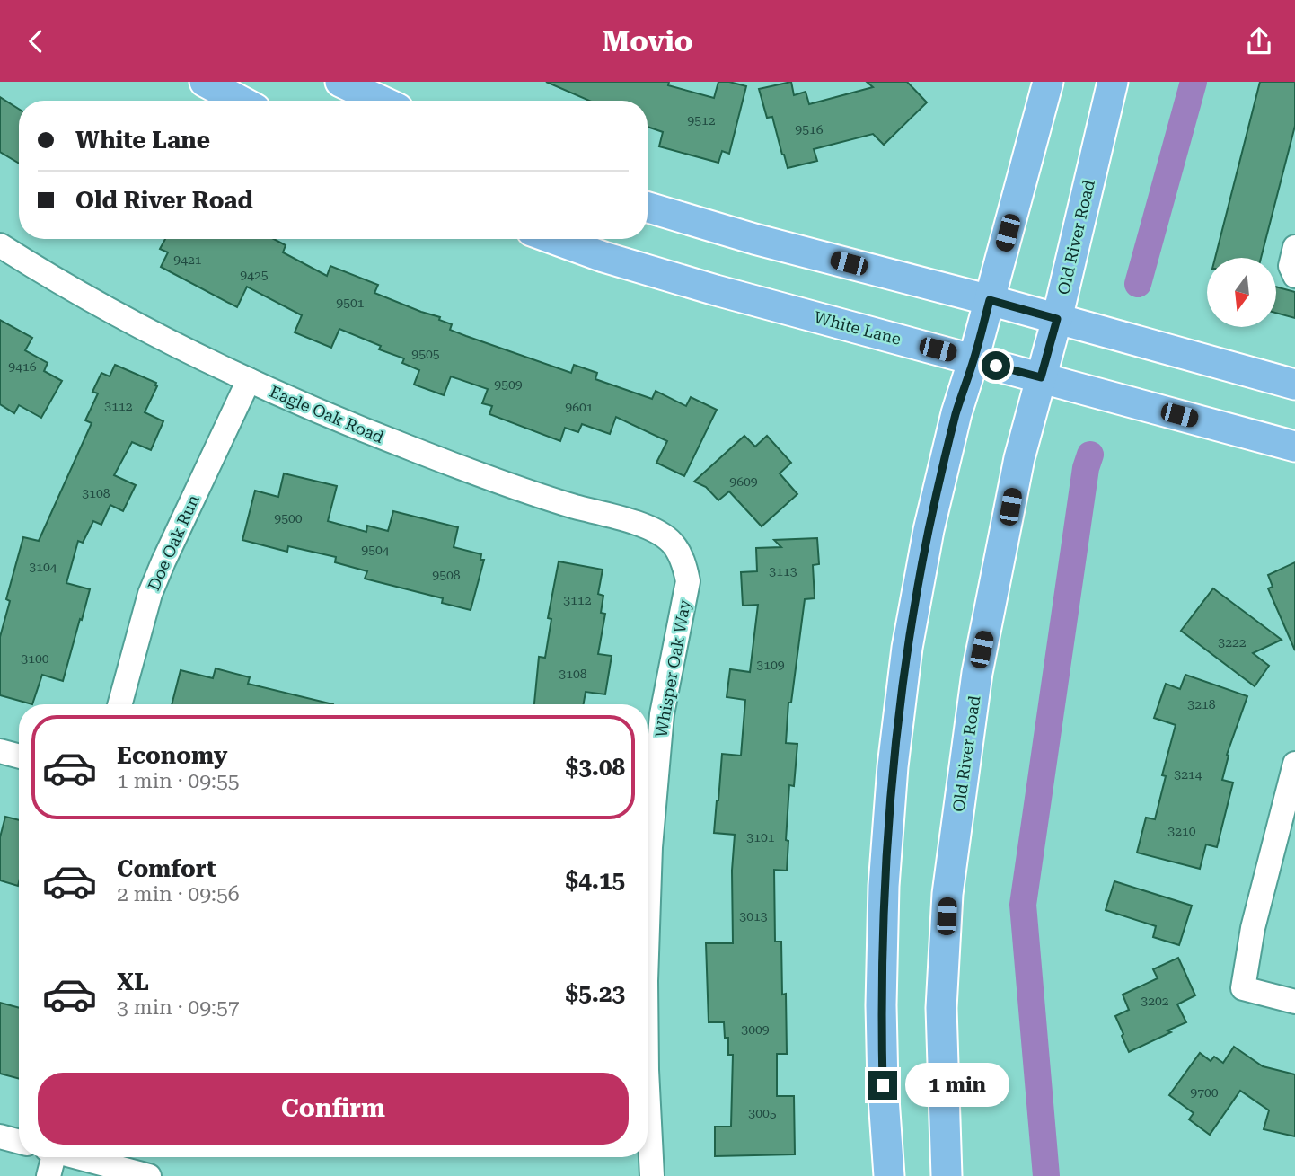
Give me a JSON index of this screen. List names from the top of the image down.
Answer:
{
  "streets": {
    "main road": ["Old River Road", "White Lane"],
    "street": ["Eagle Oak Road", "Doe Oak Run", "Whisper Oak Way"]
  },
  "crossings": [
    ["Old River Road", "White Lane"],
    ["Eagle Oak Road", "Doe Oak Run"],
    ["Eagle Oak Road", "Whisper Oak Way"]
  ],
  "house_numbers": [
    "9512",
    "9516",
    "9421",
    "9425",
    "9501",
    "9505",
    "9416",
    "9509",
    "3112",
    "9601",
    "9609",
    "3108",
    "9500",
    "9504",
    "3104",
    "3113",
    "9508",
    "3112",
    "3222",
    "3100",
    "3109",
    "3108",
    "3218",
    "3214",
    "3210",
    "3101",
    "3013",
    "3202",
    "3009",
    "9700",
    "3005"
  ],
  "north": "bottom",
  "page": {
    "header": "Movio",
    "banner": ["White Lane", "Old River Road"],
    "list": [
      {
        "name": "Economy",
        "note": "1 min · 09:55",
        "value": "$3.08"
      },
      {
        "name": "Comfort",
        "note": "2 min · 09:56",
        "value": "$4.15"
      },
      {
        "name": "XL",
        "note": "3 min · 09:57",
        "value": "$5.23"
      }
    ],
    "buttons": "Confirm",
    "bubble": "1 min"
  }
}
